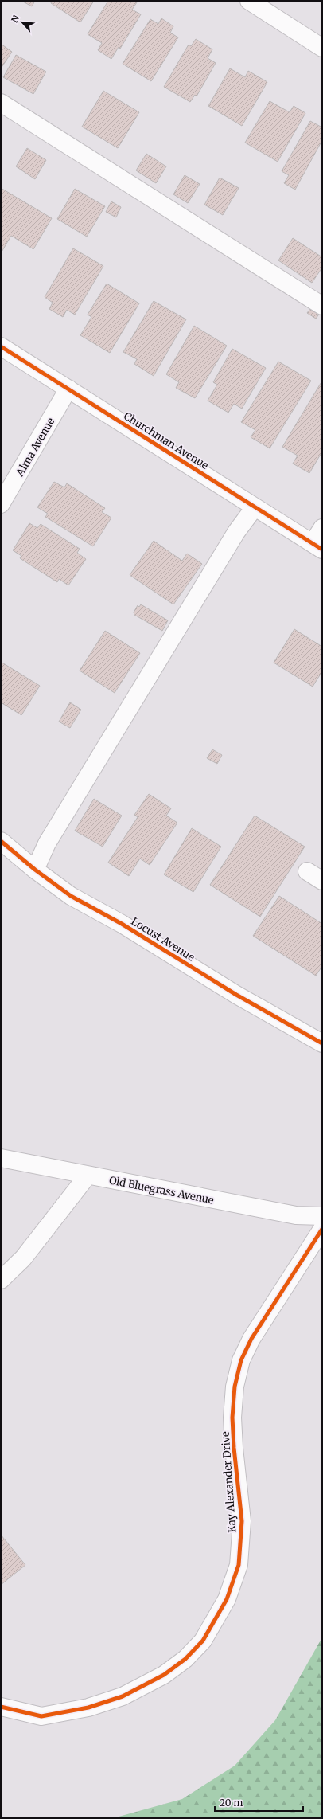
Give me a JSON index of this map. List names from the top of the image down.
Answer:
{
  "streets": {
    "street": [
      "Churchman Avenue",
      "Alma Avenue",
      "Locust Avenue",
      "Old Bluegrass Avenue",
      "Kay Alexander Drive"
    ]
  },
  "crossings": [
    ["Churchman Avenue", "Alma Avenue"]
  ],
  "scale_bar": "20 m",
  "north": "top left"
}
